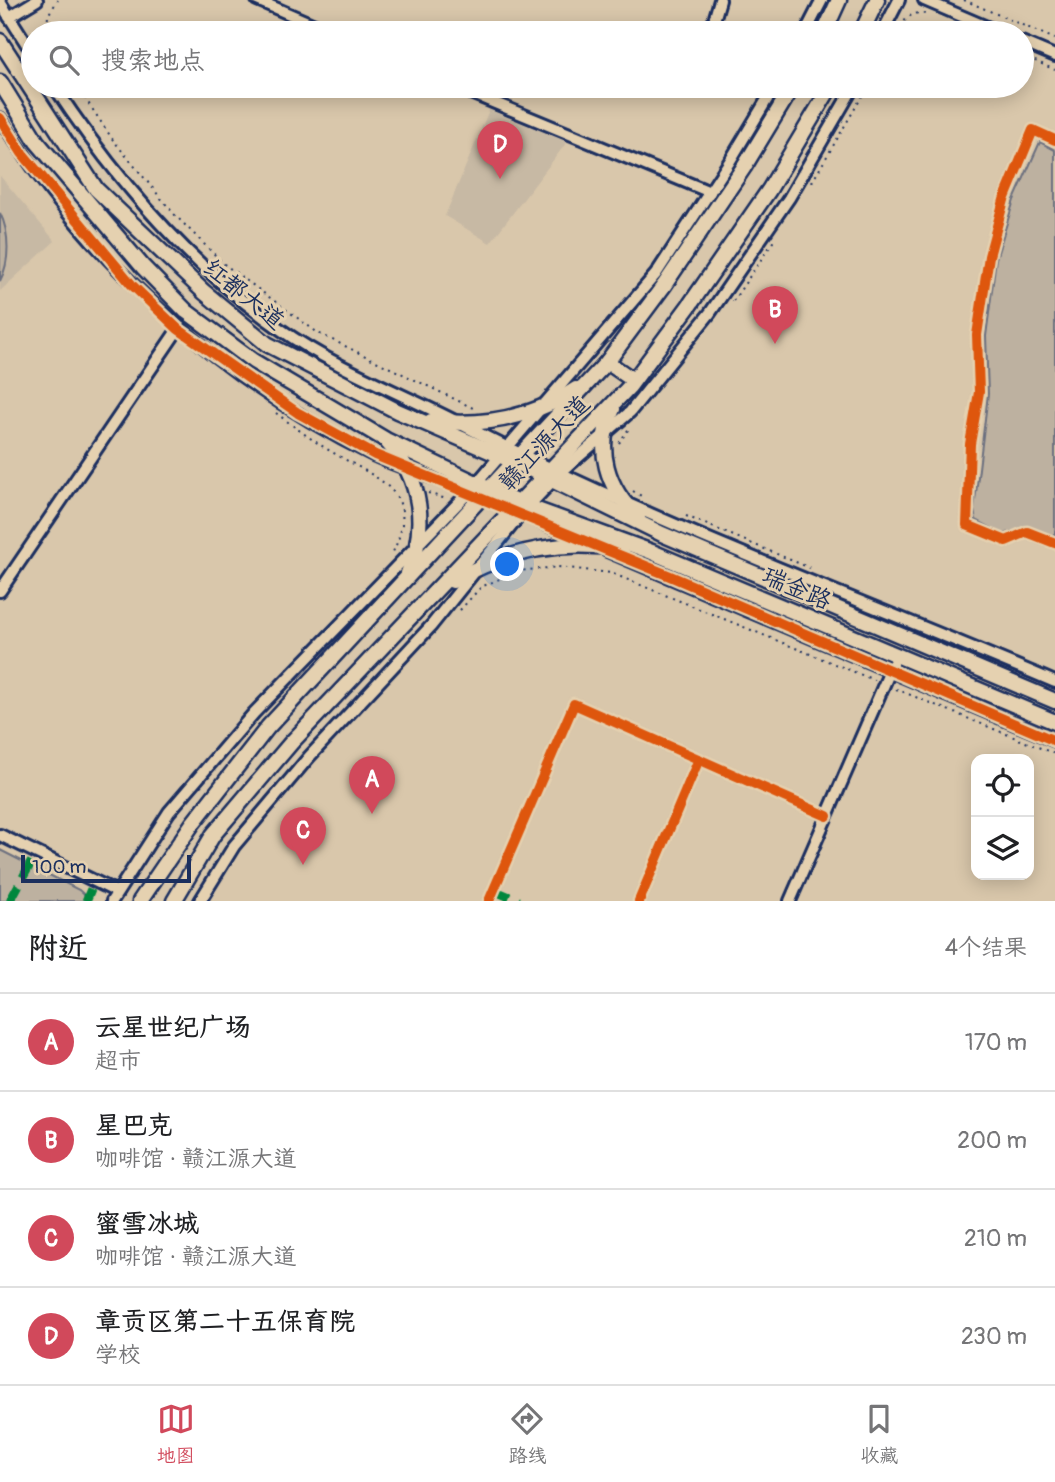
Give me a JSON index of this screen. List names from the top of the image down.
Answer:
{
  "streets": {
    "main road": ["红都大道", "赣江源大道", "瑞金路"]
  },
  "crossings": [
    ["红都大道", "赣江源大道"],
    ["红都大道", "瑞金路"],
    ["赣江源大道", "瑞金路"]
  ],
  "scale_bar": "100 m",
  "page": {
    "search": "搜索地点",
    "pins": [
      "D",
      "B",
      "A",
      "C"
    ],
    "scale": "100 m",
    "heading": ["附近", "4个结果"],
    "list": [
      {
        "mark": "A",
        "name": "云星世纪广场",
        "note": "超市",
        "value": "170 m"
      },
      {
        "mark": "B",
        "name": "星巴克",
        "note": "咖啡馆 · 赣江源大道",
        "value": "200 m"
      },
      {
        "mark": "C",
        "name": "蜜雪冰城",
        "note": "咖啡馆 · 赣江源大道",
        "value": "210 m"
      },
      {
        "mark": "D",
        "name": "章贡区第二十五保育院",
        "note": "学校",
        "value": "230 m"
      }
    ],
    "nav": ["地图", "路线", "收藏"]
  }
}
